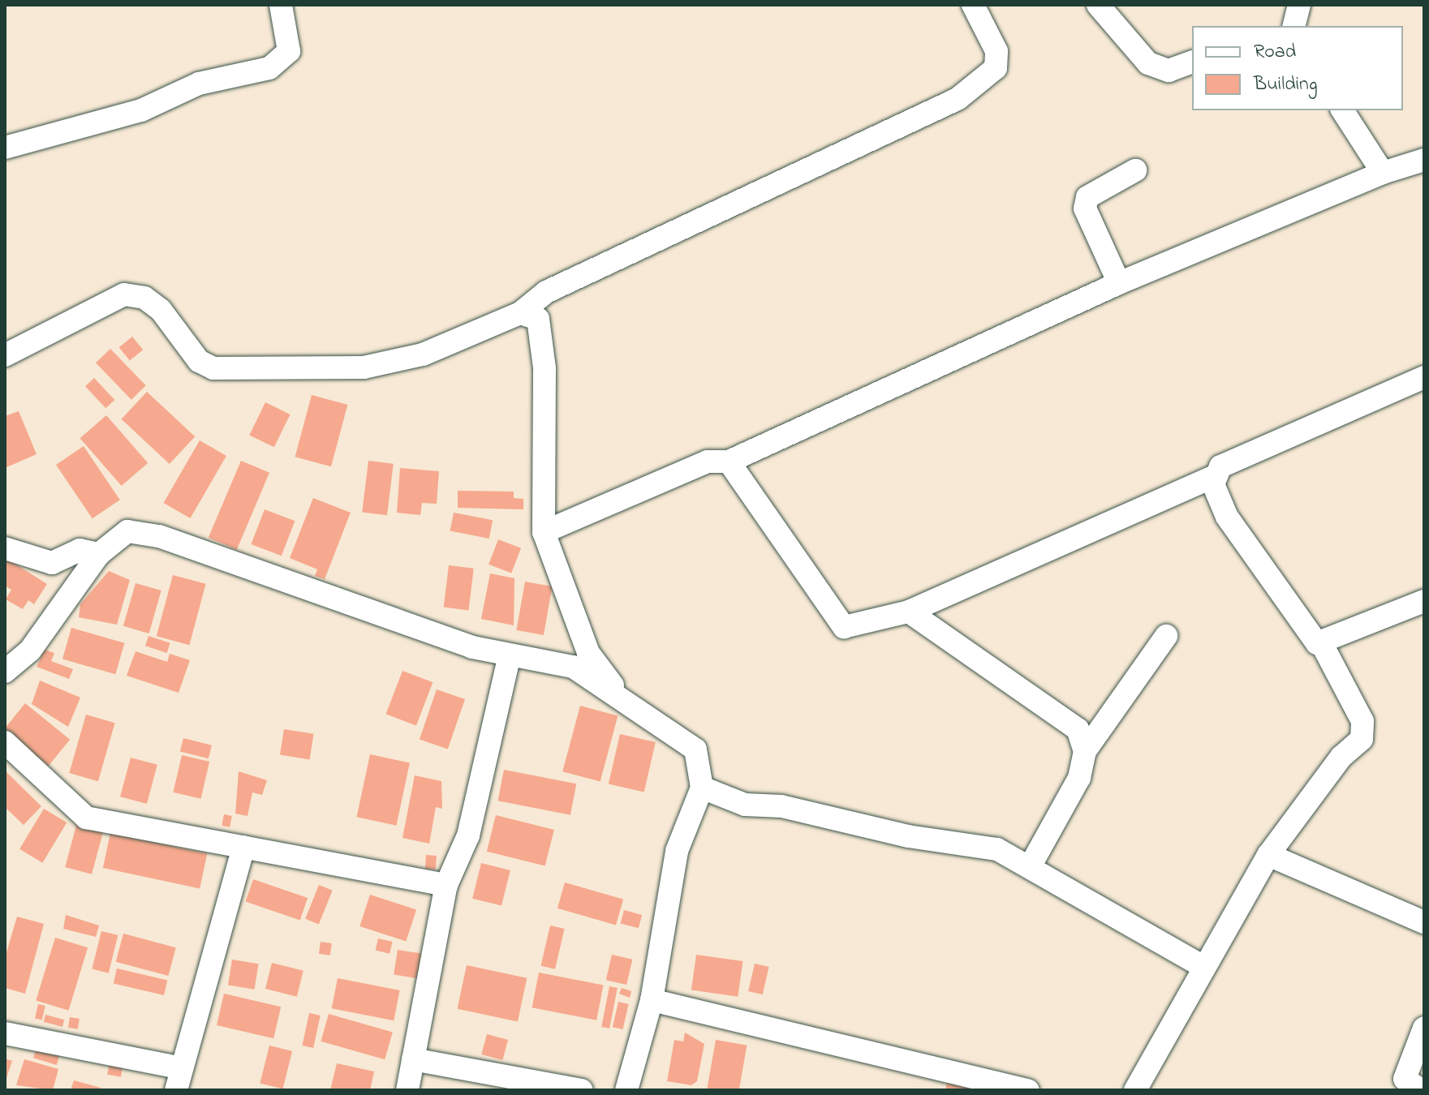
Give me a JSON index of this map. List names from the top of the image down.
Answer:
{
  "legend": ["Road", "Building"]
}
